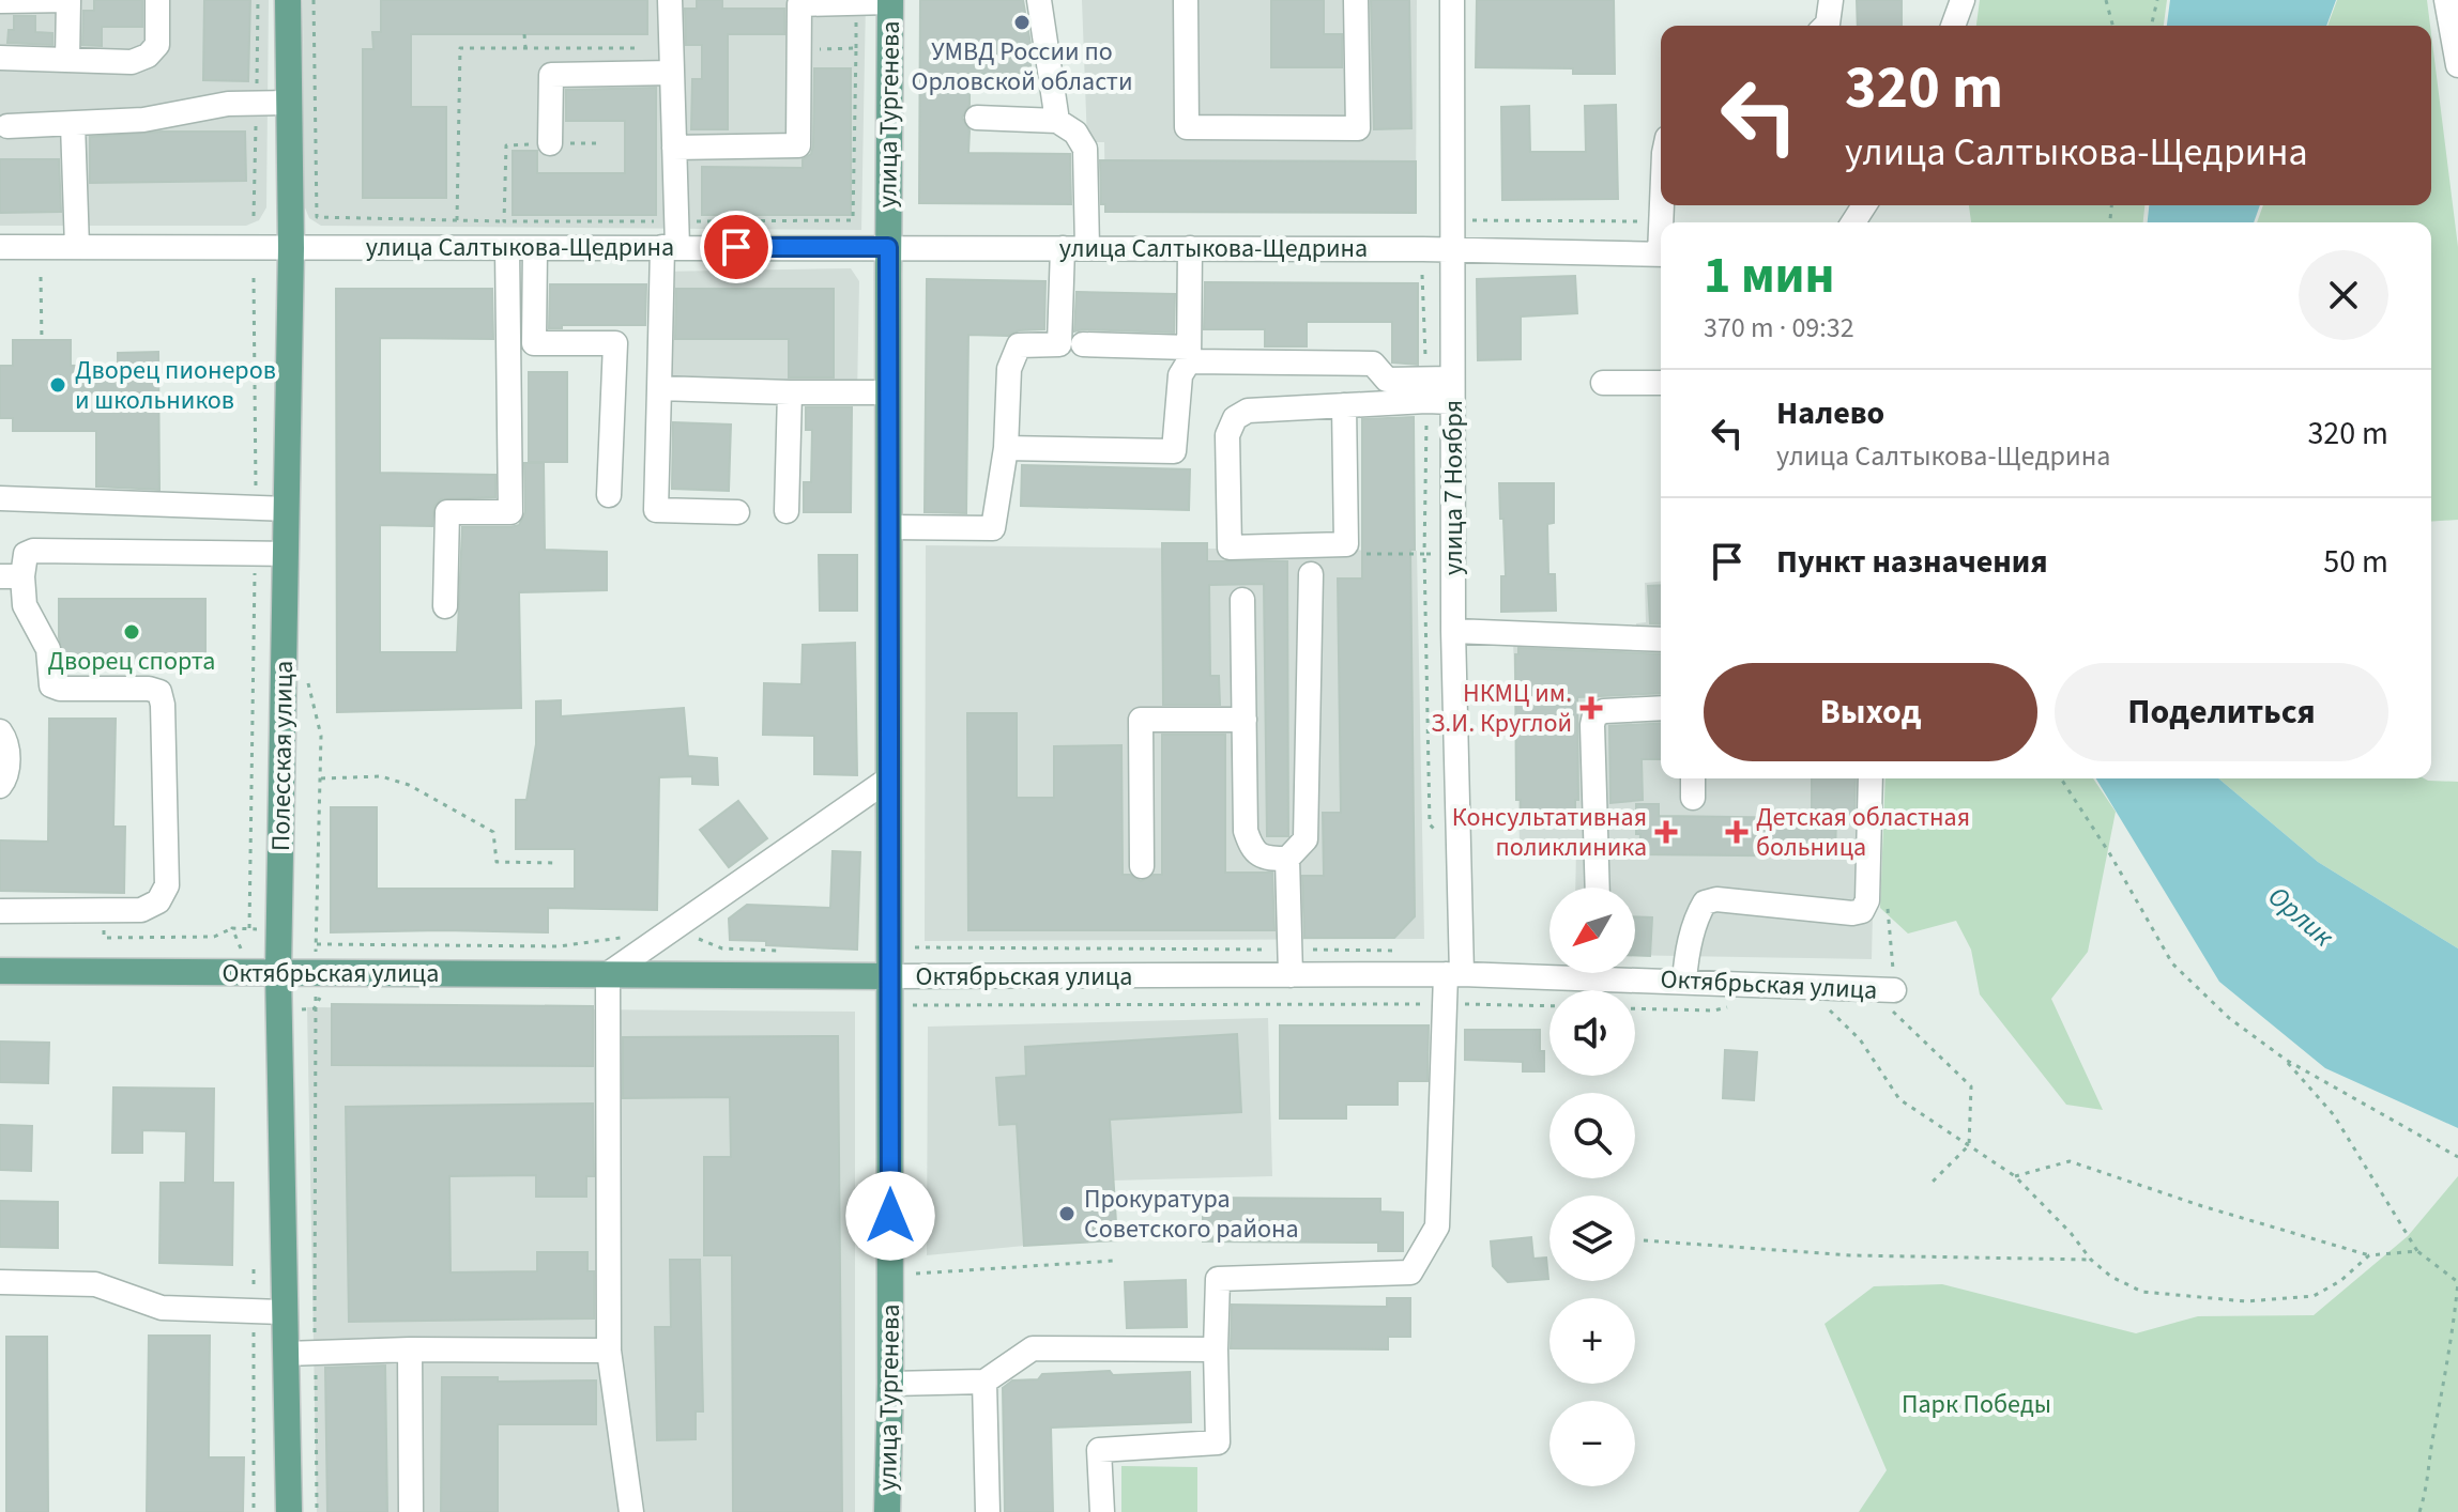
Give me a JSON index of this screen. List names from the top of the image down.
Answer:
{
  "streets": {
    "main road": ["улица Тургенева", "Полесская улица", "Октябрьская улица"],
    "street": ["улица Салтыкова-Щедрина", "улица 7 Ноября"]
  },
  "crossings": [
    ["улица Тургенева", "улица Салтыкова-Щедрина"],
    ["улица Тургенева", "Октябрьская улица"],
    ["улица Салтыкова-Щедрина", "улица 7 Ноября"],
    ["улица Салтыкова-Щедрина", "Полесская улица"],
    ["улица 7 Ноября", "Октябрьская улица"],
    ["Полесская улица", "Октябрьская улица"]
  ],
  "water": ["Орлик"],
  "parks": ["Парк Победы"],
  "places": {
    "other": [
      "УМВД России по Орловской области",
      "Дворец пионеров и школьников",
      "Дворец спорта",
      "Прокуратура Советского района"
    ],
    "health": ["НКМЦ им. З.И. Круглой", "Консультативная поликлиника", "Детская областная больница"]
  },
  "north": "bottom left",
  "page": {
    "turn": ["320 m", "улица Салтыкова-Щедрина"],
    "heading": ["1 мин", "370 m · 09:32"],
    "list": [
      {
        "name": "Налево",
        "note": "улица Салтыкова-Щедрина",
        "value": "320 m"
      },
      {
        "name": "Пункт назначения",
        "value": "50 m"
      }
    ],
    "buttons": ["Выход", "Поделиться"],
    "map_buttons": ["+", "−"]
  }
}
